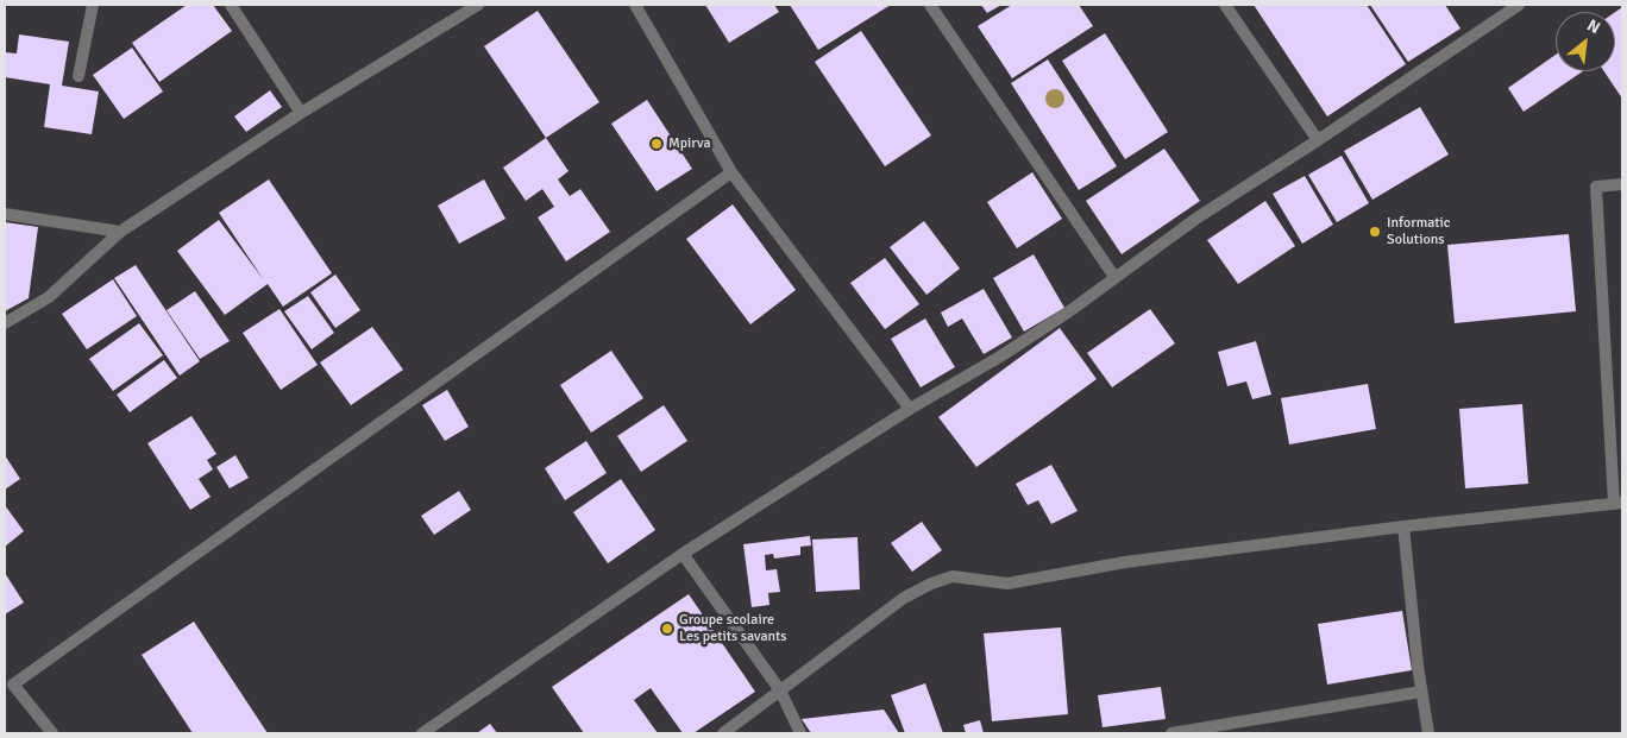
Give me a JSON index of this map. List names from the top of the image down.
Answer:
{
  "places": ["Mpirva", "Informatic Solutions", "Groupe scolaire Les petits savants"],
  "north": "top right"
}
